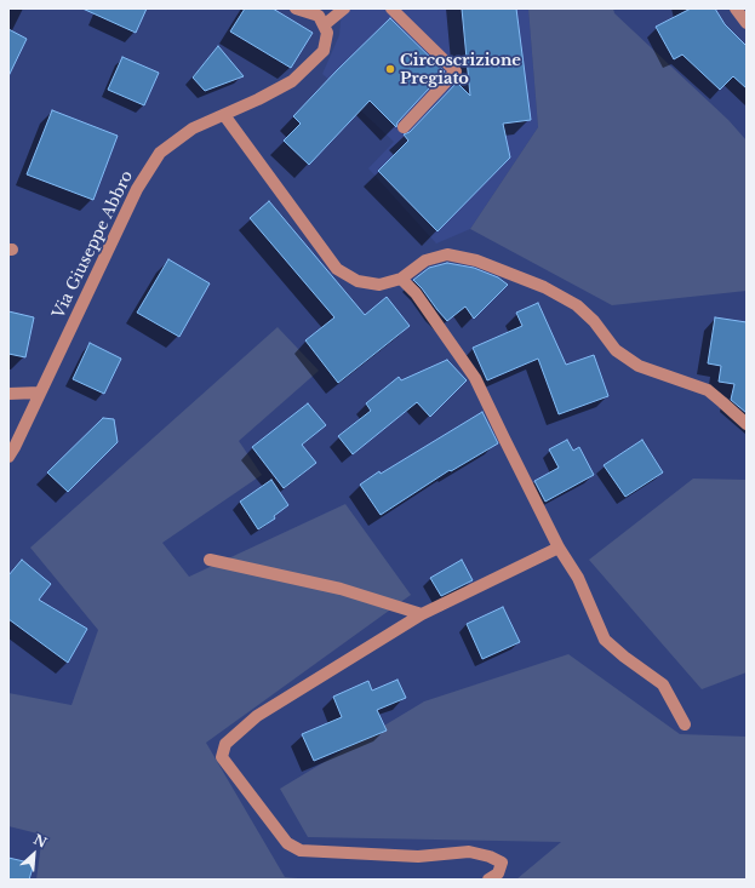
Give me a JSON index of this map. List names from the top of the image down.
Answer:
{
  "streets": {
    "street": ["Via Giuseppe Abbro"]
  },
  "places": ["Circoscrizione Pregiato"],
  "north": "top right"
}
